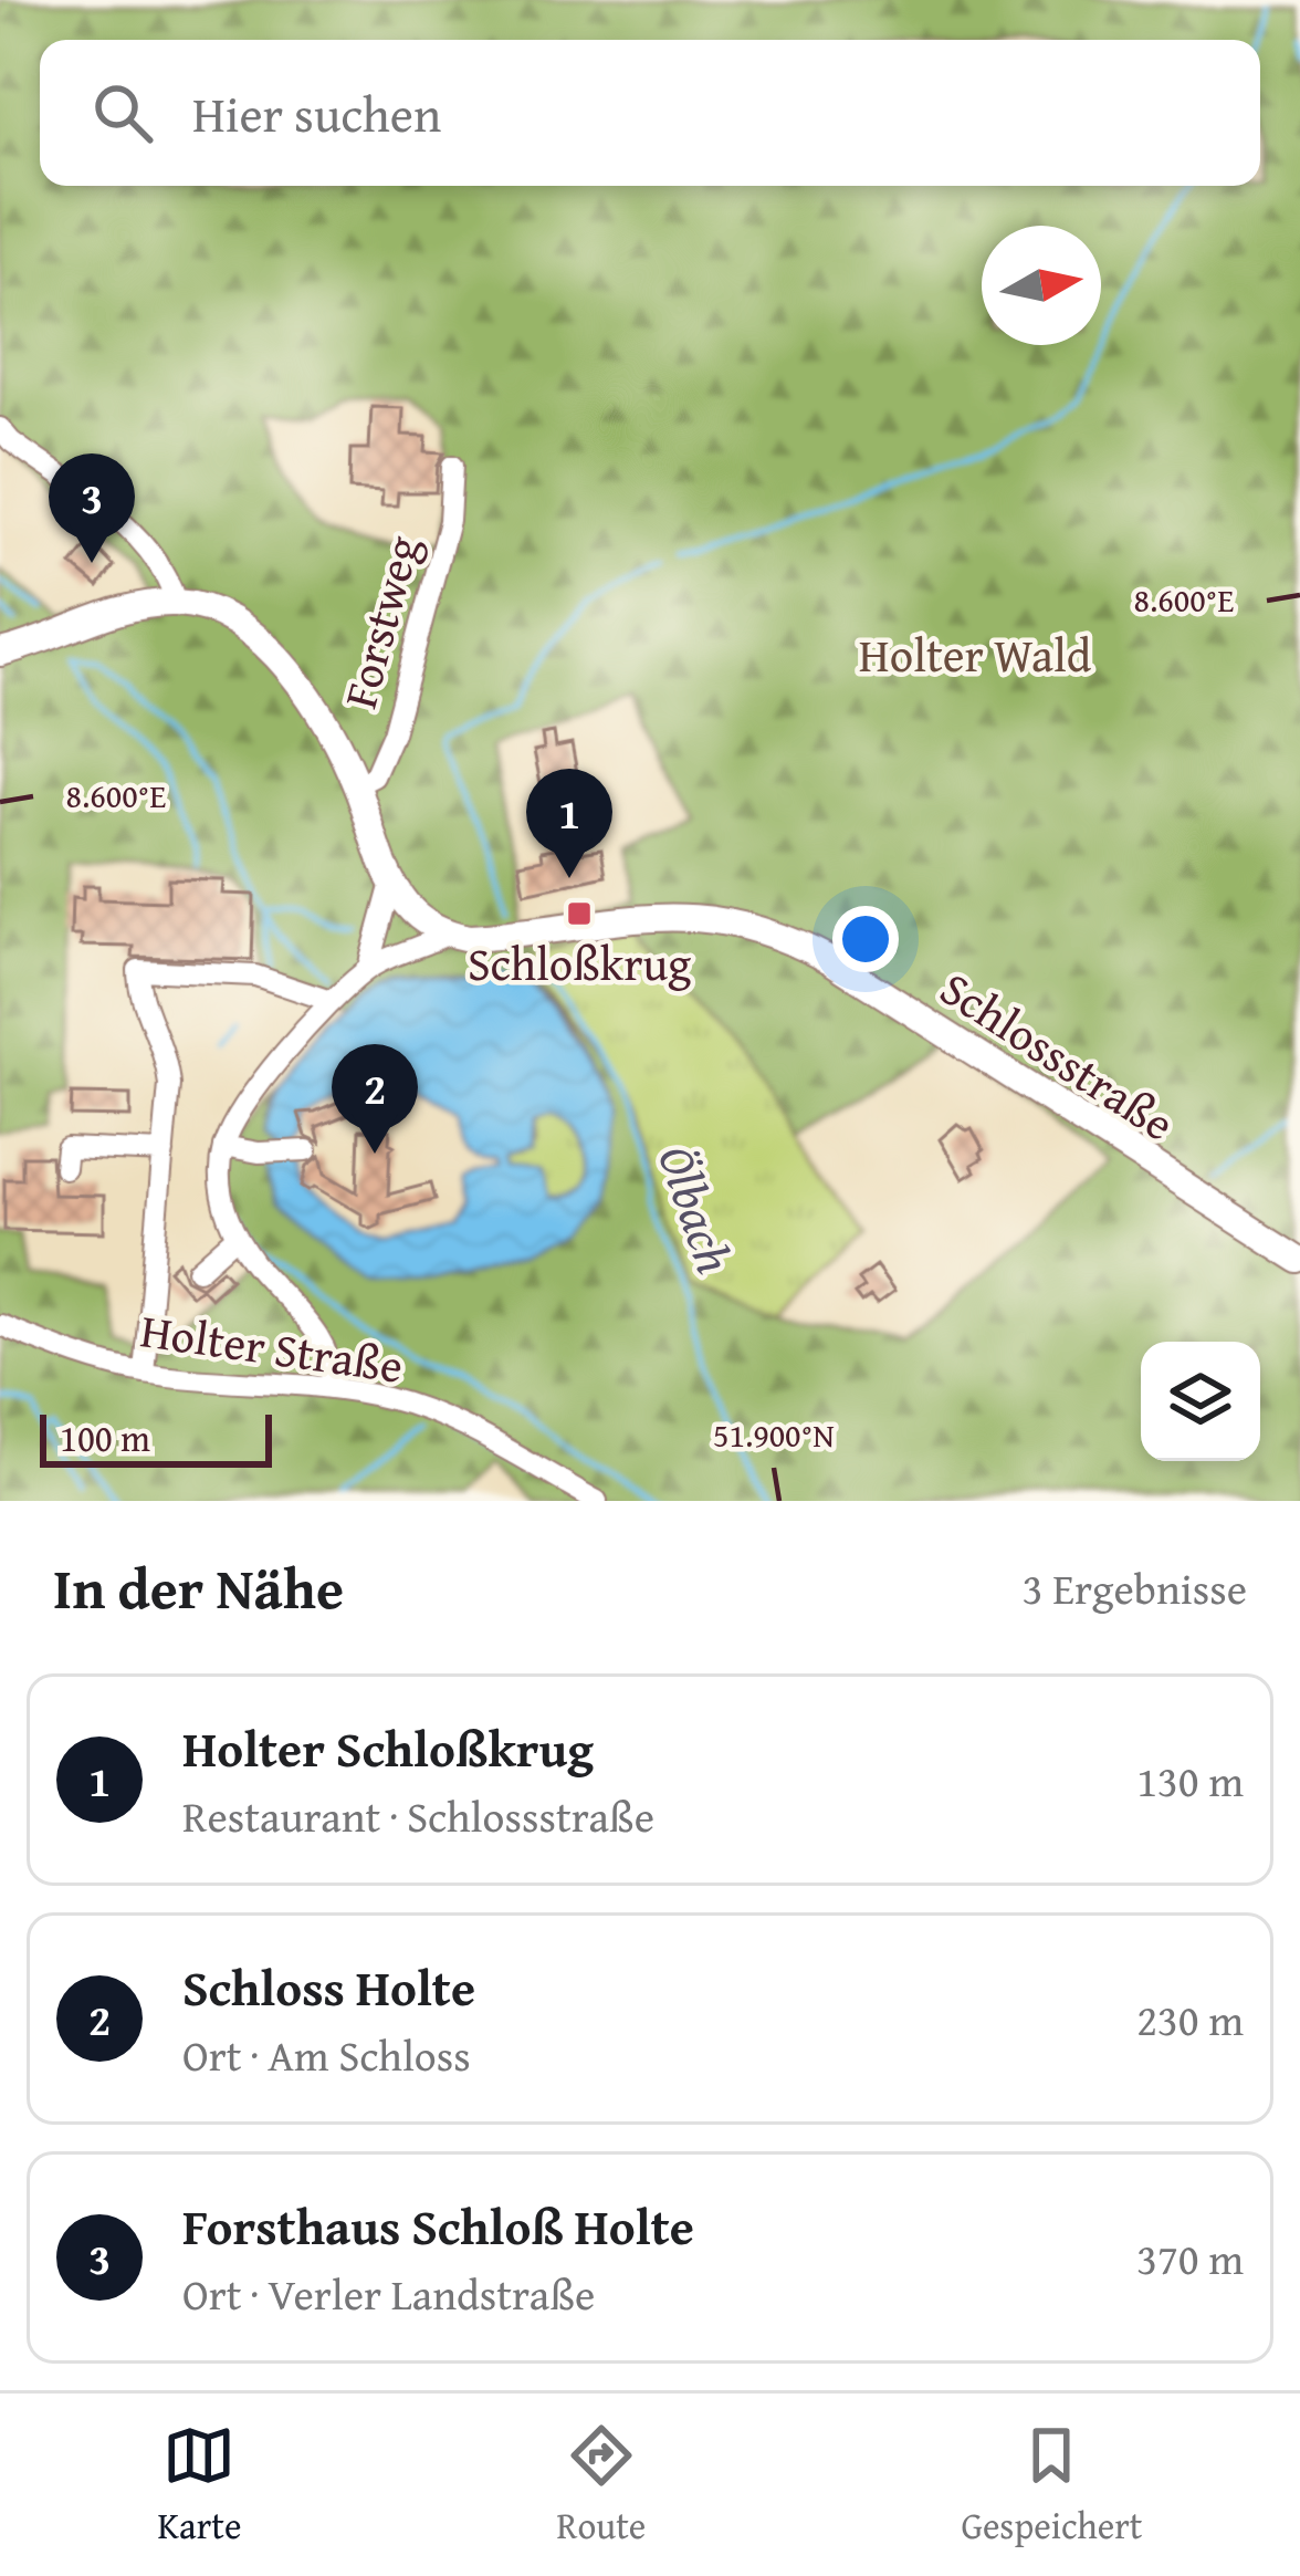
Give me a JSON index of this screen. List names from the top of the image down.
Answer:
{
  "streets": {
    "main road": ["Schlossstraße"],
    "street": ["Forstweg", "Holter Straße"]
  },
  "water": ["Ölbach"],
  "parks": ["Holter Wald"],
  "places": {
    "transit": ["Schloßkrug"]
  },
  "scale_bar": "100 m",
  "north": "right",
  "page": {
    "search": "Hier suchen",
    "pins": ["3", "1", "2"],
    "scale": "100 m",
    "heading": ["In der Nähe", "3 Ergebnisse"],
    "list": [
      {
        "mark": "1",
        "name": "Holter Schloßkrug",
        "note": "Restaurant · Schlossstraße",
        "value": "130 m"
      },
      {
        "mark": "2",
        "name": "Schloss Holte",
        "note": "Ort · Am Schloss",
        "value": "230 m"
      },
      {
        "mark": "3",
        "name": "Forsthaus Schloß Holte",
        "note": "Ort · Verler Landstraße",
        "value": "370 m"
      }
    ],
    "nav": ["Karte", "Route", "Gespeichert"]
  },
  "coordinates": ["8.600°E", "51.900°N"]
}
